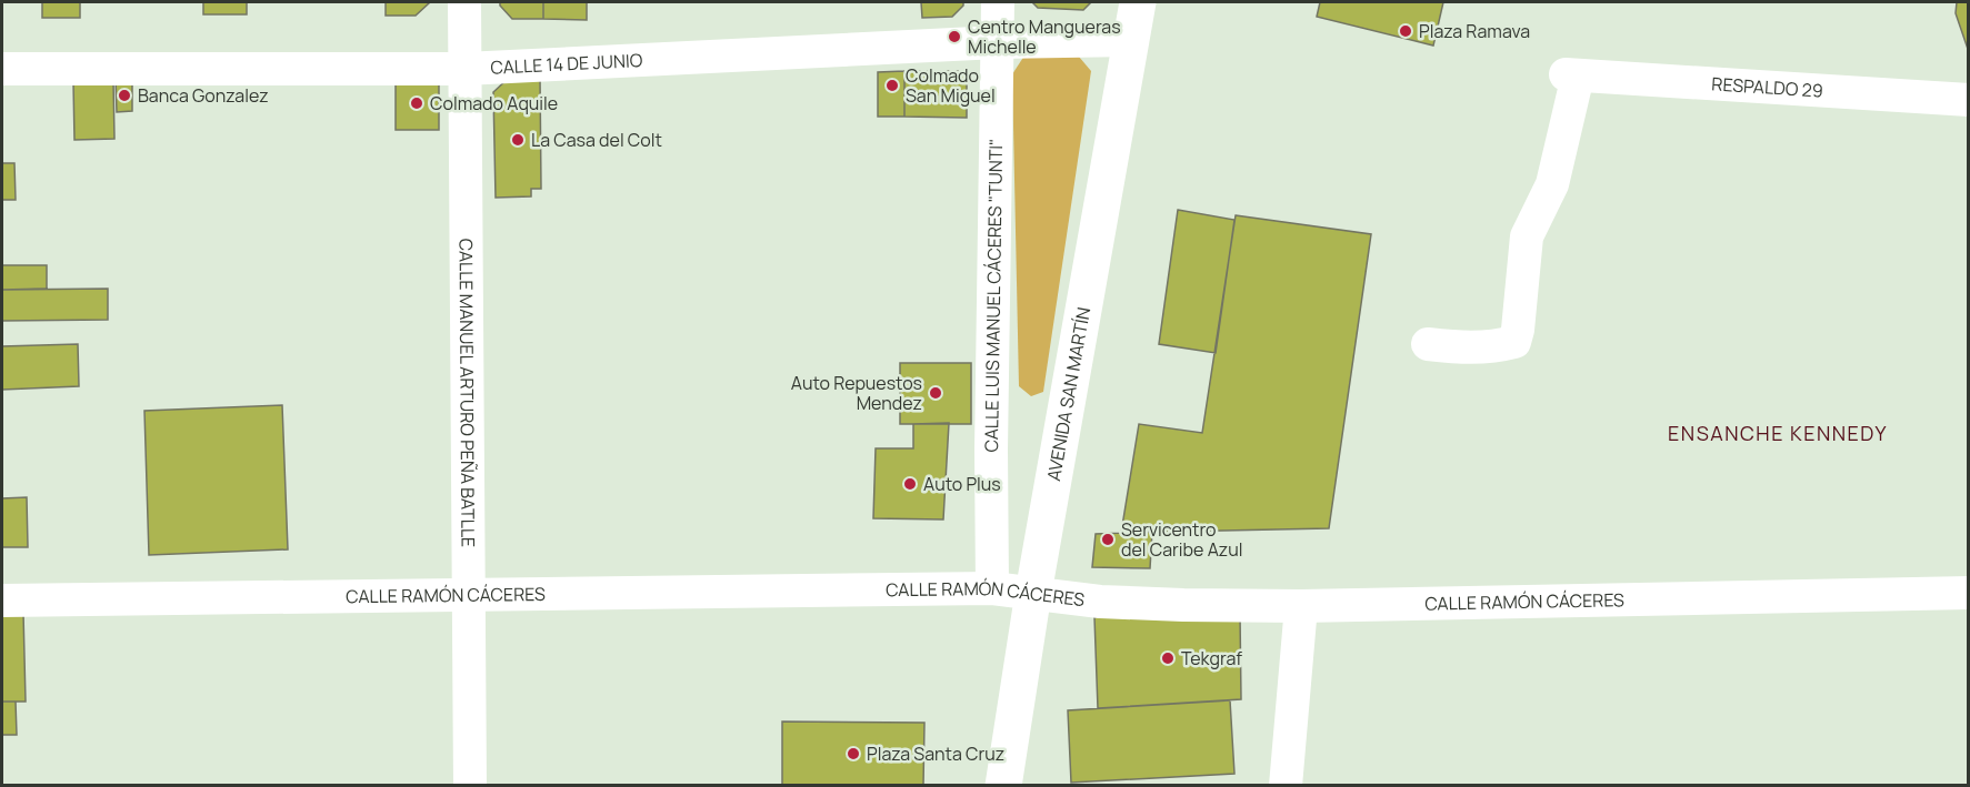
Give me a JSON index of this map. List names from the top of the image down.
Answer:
{
  "streets": {
    "main road": ["AVENIDA SAN MARTÍN"],
    "street": [
      "CALLE 14 DE JUNIO",
      "RESPALDO 29",
      "CALLE LUIS MANUEL CÁCERES \"TUNTI\"",
      "CALLE MANUEL ARTURO PEÑA BATLLE",
      "CALLE RAMÓN CÁCERES"
    ]
  },
  "crossings": [
    ["CALLE 14 DE JUNIO", "CALLE LUIS MANUEL CÁCERES \"TUNTI\""],
    ["CALLE 14 DE JUNIO", "AVENIDA SAN MARTÍN"],
    ["CALLE 14 DE JUNIO", "CALLE MANUEL ARTURO PEÑA BATLLE"],
    ["CALLE LUIS MANUEL CÁCERES \"TUNTI\"", "CALLE RAMÓN CÁCERES"],
    ["AVENIDA SAN MARTÍN", "CALLE RAMÓN CÁCERES"],
    ["CALLE MANUEL ARTURO PEÑA BATLLE", "CALLE RAMÓN CÁCERES"]
  ],
  "districts": ["ENSANCHE KENNEDY"],
  "places": [
    "Plaza Ramava",
    "Centro Mangueras Michelle",
    "Colmado San Miguel",
    "Banca Gonzalez",
    "Colmado Aquile",
    "La Casa del Colt",
    "Auto Repuestos Mendez",
    "Auto Plus",
    "Servicentro del Caribe Azul",
    "Tekgraf",
    "Plaza Santa Cruz"
  ]
}
